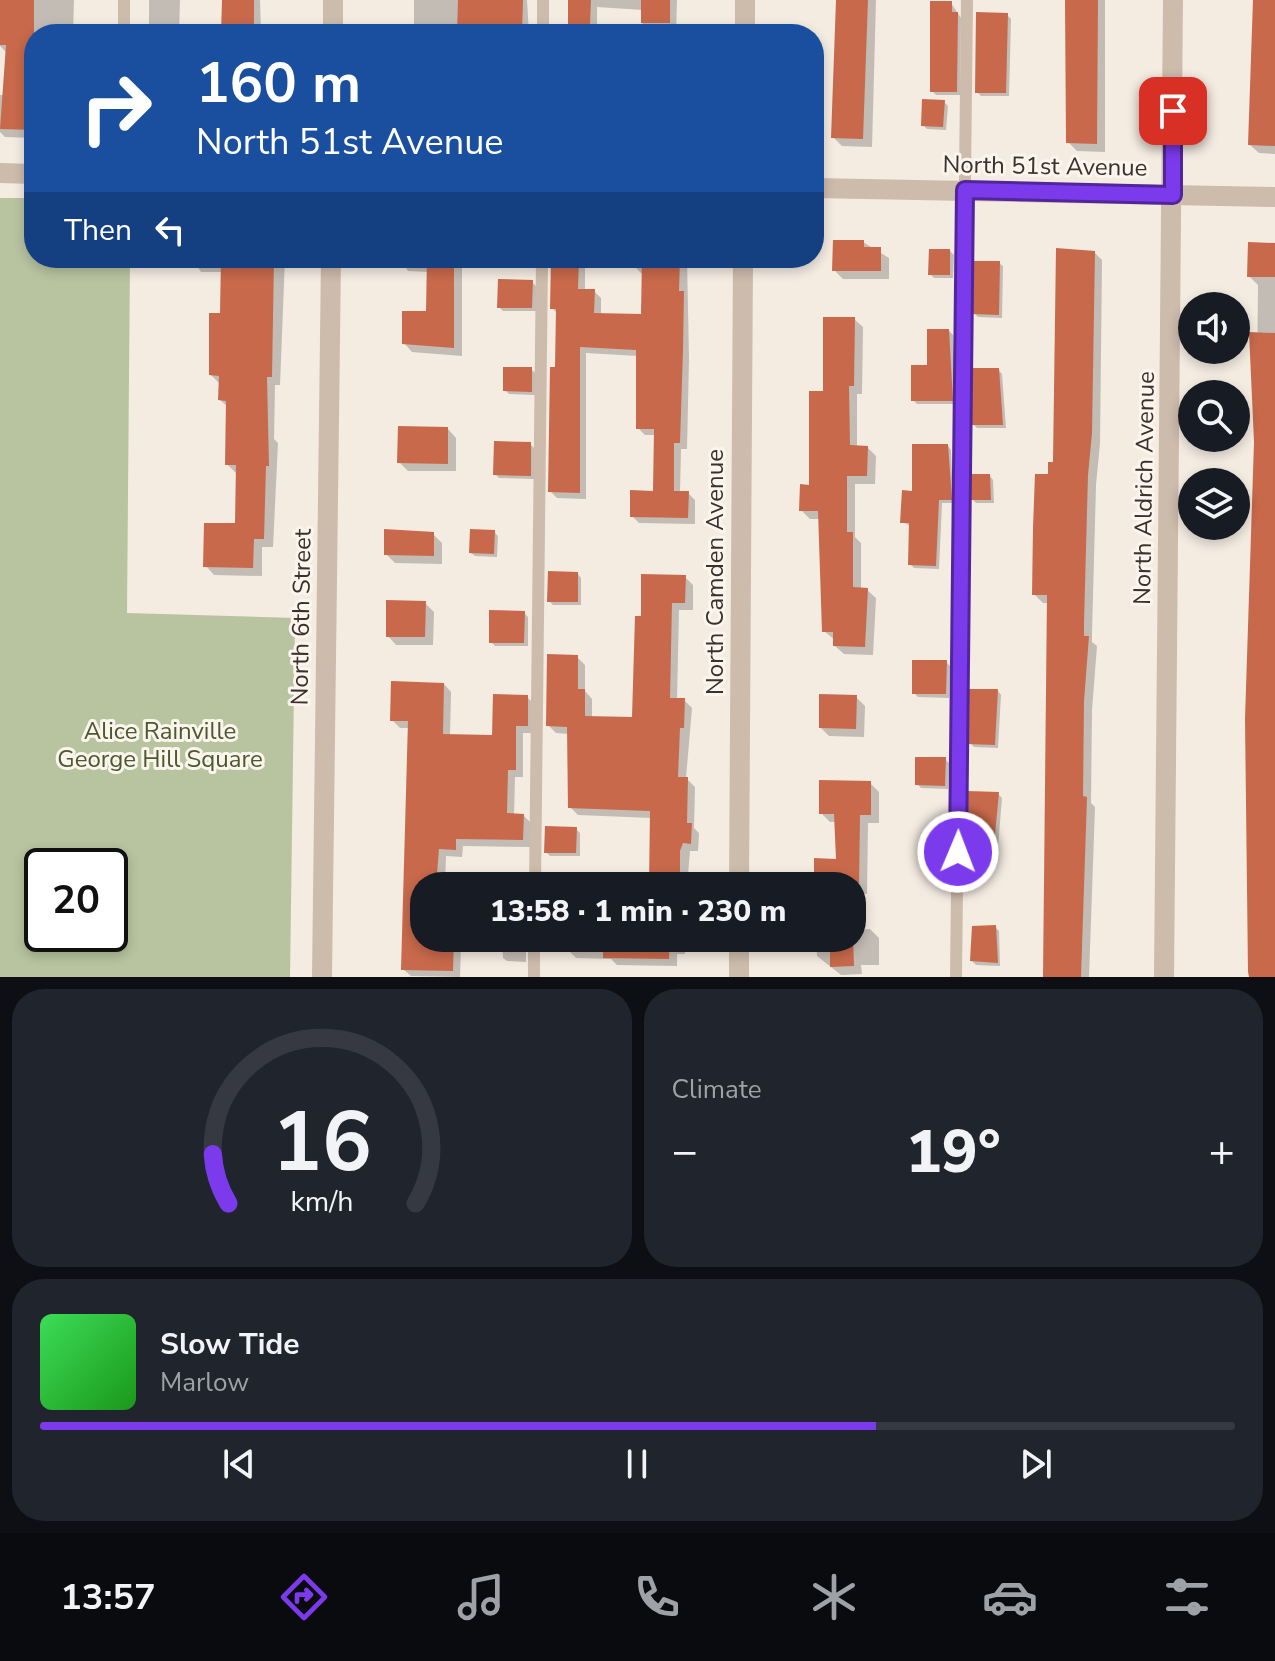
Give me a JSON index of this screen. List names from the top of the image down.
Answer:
{
  "streets": {
    "street": [
      "North 51st Avenue",
      "North Aldrich Avenue",
      "North Camden Avenue",
      "North 6th Street"
    ]
  },
  "crossings": [
    ["North 51st Avenue", "North Aldrich Avenue"]
  ],
  "parks": ["Alice Rainville George Hill Square"],
  "page": {
    "turn": ["160 m", "North 51st Avenue"],
    "then": "Then",
    "limit": "20",
    "trip": "13:58 · 1 min · 230 m",
    "tile": "Climate",
    "heat": ["−", "19°", "+"],
    "song": ["Slow Tide", "Marlow"],
    "tabs": "13:57",
    "gauge": ["16", "km/h"]
  }
}
